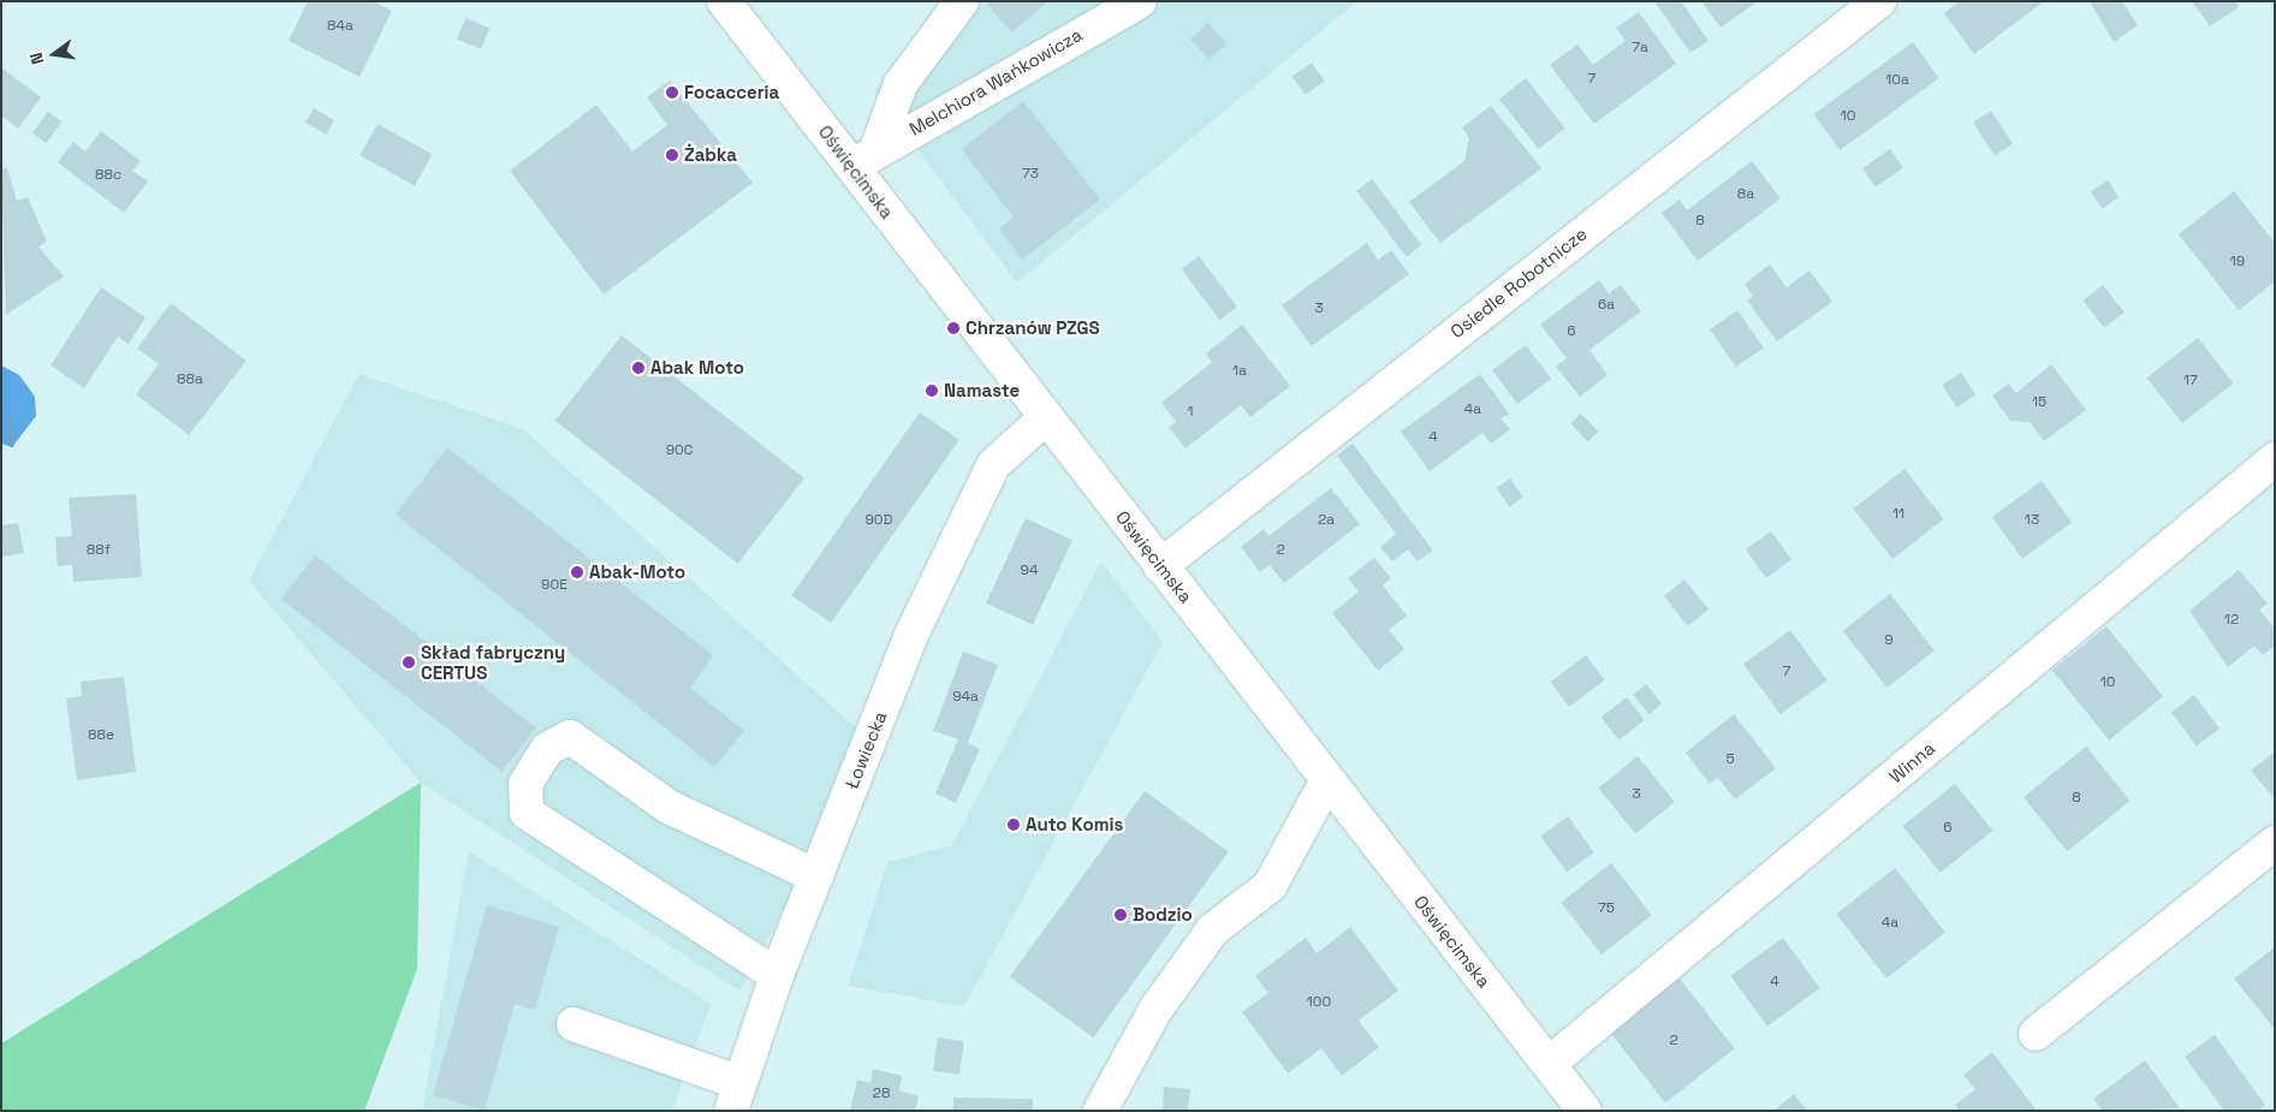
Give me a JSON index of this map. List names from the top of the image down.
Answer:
{
  "streets": {
    "street": [
      "Melchiora Wańkowicza",
      "Oświęcimska",
      "Osiedle Robotnicze",
      "Łowiecka",
      "Winna"
    ]
  },
  "crossings": [
    ["Melchiora Wańkowicza", "Oświęcimska"],
    ["Oświęcimska", "Osiedle Robotnicze"],
    ["Oświęcimska", "Łowiecka"],
    ["Oświęcimska", "Winna"]
  ],
  "places": [
    "Focacceria",
    "Żabka",
    "Chrzanów PZGS",
    "Abak Moto",
    "Namaste",
    "Abak-Moto",
    "Skład fabryczny CERTUS",
    "Auto Komis",
    "Bodzio"
  ],
  "house_numbers": [
    "84a",
    "7a",
    "7",
    "10a",
    "10",
    "73",
    "88c",
    "8a",
    "8",
    "19",
    "6a",
    "3",
    "6",
    "1a",
    "88a",
    "17",
    "15",
    "4a",
    "1",
    "4",
    "90C",
    "11",
    "90D",
    "2a",
    "13",
    "88f",
    "2",
    "94",
    "90E",
    "12",
    "9",
    "7",
    "10",
    "94a",
    "88e",
    "5",
    "3",
    "8",
    "6",
    "75",
    "4a",
    "4",
    "100",
    "2",
    "28"
  ],
  "north": "left"
}
